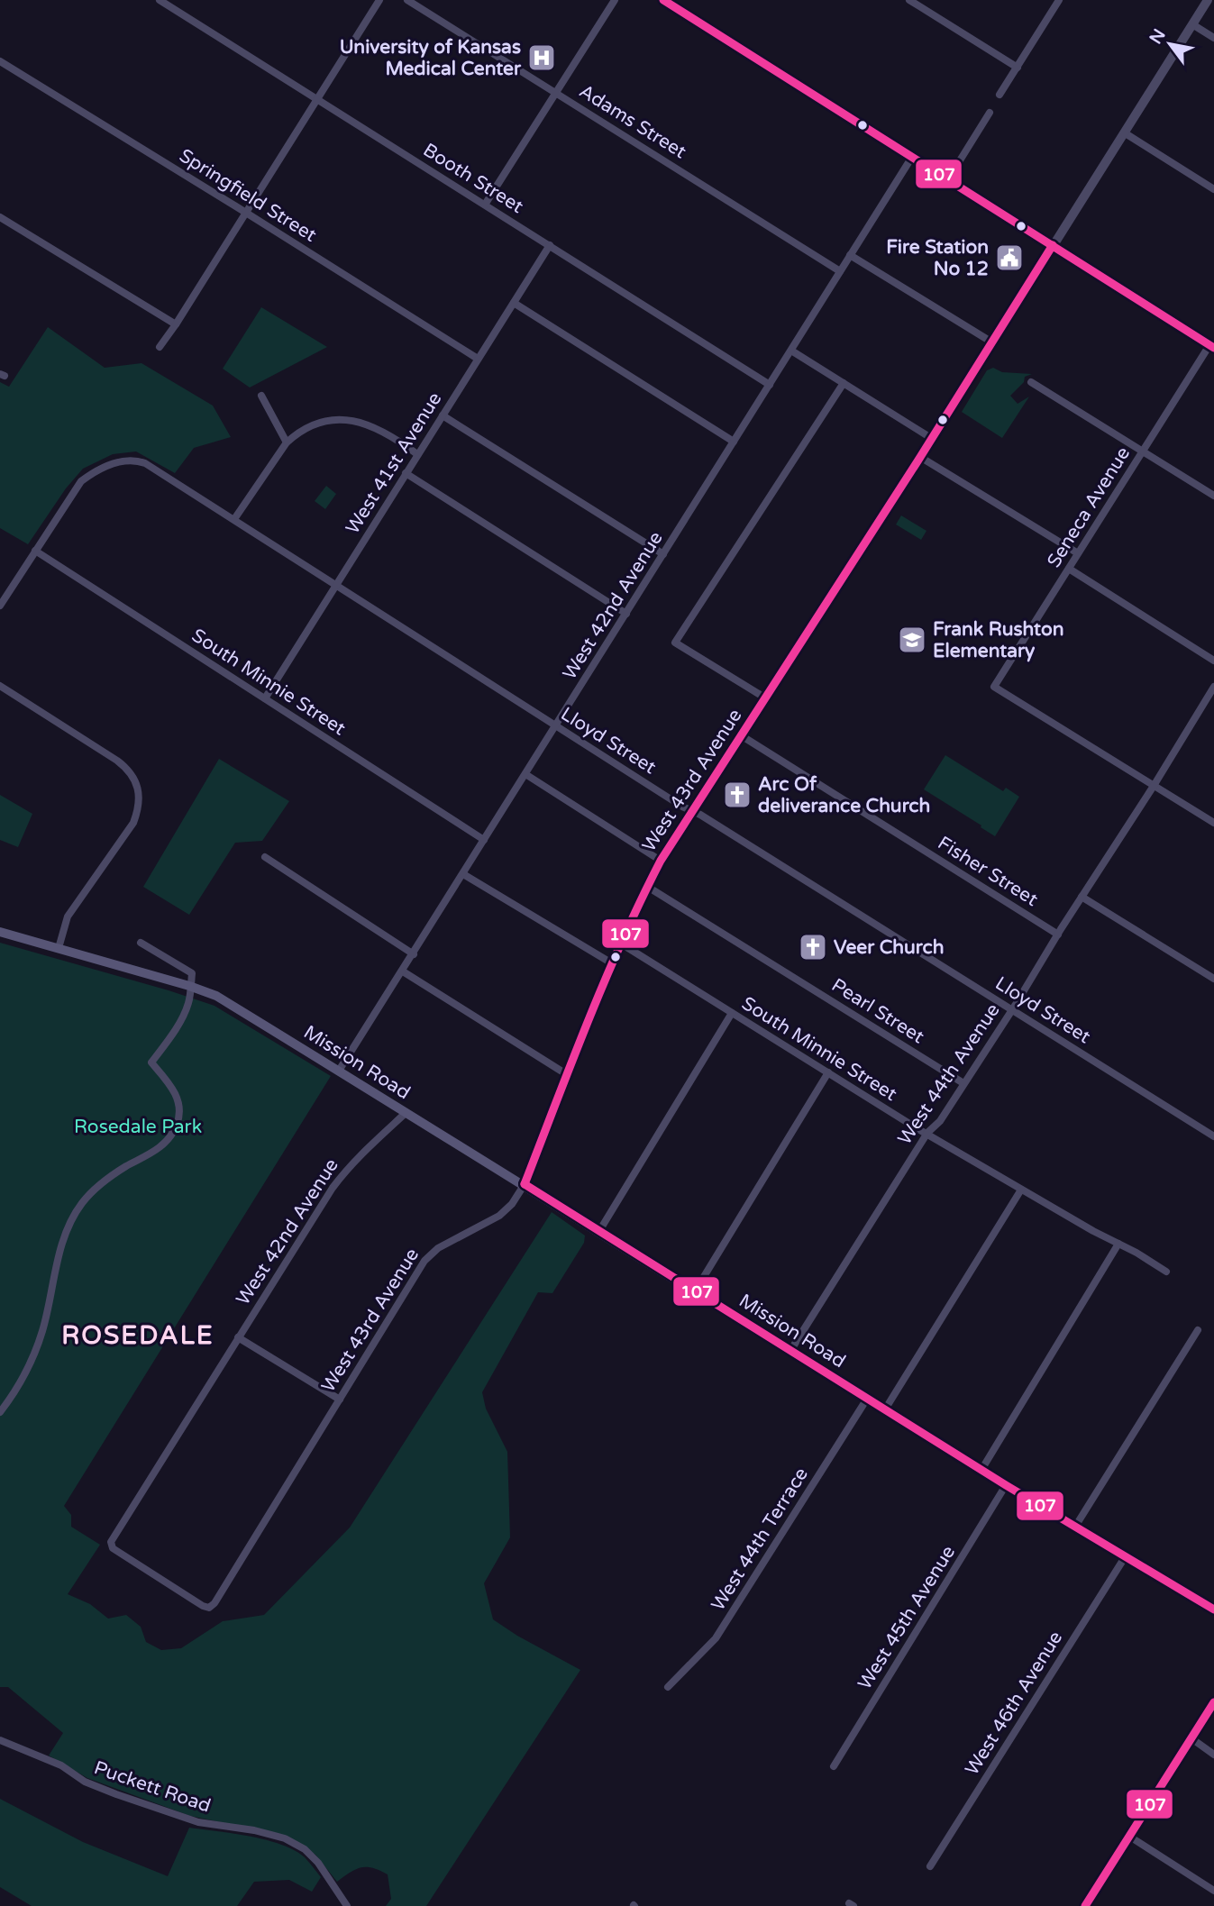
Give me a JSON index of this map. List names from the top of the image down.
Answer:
{
  "streets": {
    "main road": ["Mission Road"],
    "street": [
      "Adams Street",
      "Booth Street",
      "Springfield Street",
      "West 41st Avenue",
      "Seneca Avenue",
      "West 42nd Avenue",
      "South Minnie Street",
      "Lloyd Street",
      "West 43rd Avenue",
      "Fisher Street",
      "Pearl Street",
      "West 44th Avenue",
      "West 44th Terrace",
      "West 45th Avenue",
      "West 46th Avenue",
      "Puckett Road"
    ]
  },
  "crossings": [
    ["Adams Street", "West 42nd Avenue"],
    ["Booth Street", "West 41st Avenue"],
    ["Booth Street", "West 42nd Avenue"],
    ["Springfield Street", "West 41st Avenue"],
    ["West 41st Avenue", "South Minnie Street"],
    ["West 41st Avenue", "Lloyd Street"],
    ["Seneca Avenue", "West 44th Avenue"],
    ["West 42nd Avenue", "South Minnie Street"],
    ["West 42nd Avenue", "Lloyd Street"],
    ["West 42nd Avenue", "West 43rd Avenue"],
    ["West 42nd Avenue", "Mission Road"],
    ["South Minnie Street", "Lloyd Street"],
    ["South Minnie Street", "West 43rd Avenue"],
    ["South Minnie Street", "West 44th Avenue"],
    ["Lloyd Street", "West 43rd Avenue"],
    ["Lloyd Street", "West 44th Avenue"],
    ["West 43rd Avenue", "Fisher Street"],
    ["West 43rd Avenue", "Pearl Street"],
    ["West 43rd Avenue", "Mission Road"],
    ["Fisher Street", "West 44th Avenue"],
    ["Pearl Street", "West 44th Avenue"],
    ["Mission Road", "West 44th Avenue"],
    ["Mission Road", "West 44th Terrace"],
    ["Mission Road", "West 45th Avenue"],
    ["Mission Road", "West 46th Avenue"]
  ],
  "districts": ["ROSEDALE"],
  "parks": ["Rosedale Park"],
  "places": {
    "hospital": ["University of Kansas Medical Center"],
    "public building": ["Fire Station No 12"],
    "school or university": ["Frank Rushton Elementary"],
    "church": ["Arc Of deliverance Church", "Veer Church"]
  },
  "lines": ["transit line 107"],
  "north": "top left"
}
